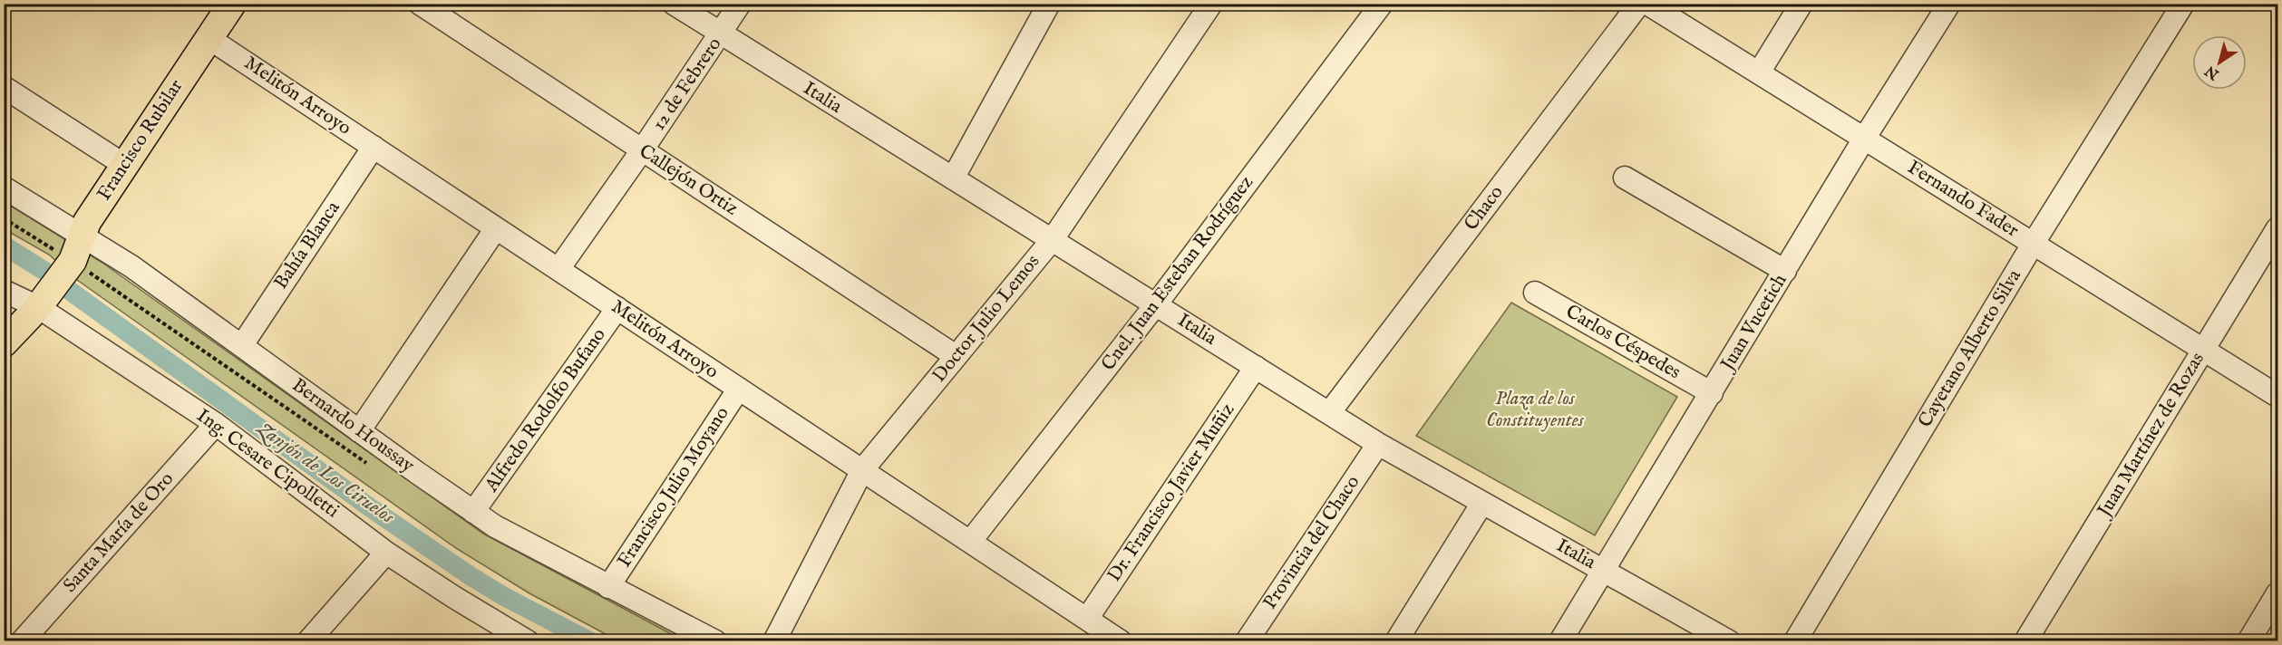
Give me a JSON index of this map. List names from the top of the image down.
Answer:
{
  "streets": {
    "main road": ["Francisco Rubilar"],
    "street": [
      "12 de Febrero",
      "Melitón Arroyo",
      "Italia",
      "Callejón Ortiz",
      "Fernando Fader",
      "Chaco",
      "Bahía Blanca",
      "Cnel. Juan Esteban Rodríguez",
      "Doctor Julio Lemos",
      "Juan Vucetich",
      "Carlos Céspedes",
      "Cayetano Alberto Silva",
      "Alfredo Rodolfo Bufano",
      "Bernardo Houssay",
      "Juan Martínez de Rozas",
      "Ing. Cesare Cipolletti",
      "Francisco Julio Moyano",
      "Dr. Francisco Javier Muñiz",
      "Santa María de Oro",
      "Provincia del Chaco"
    ]
  },
  "crossings": [
    ["12 de Febrero", "Melitón Arroyo"],
    ["12 de Febrero", "Italia"],
    ["12 de Febrero", "Callejón Ortiz"],
    ["Melitón Arroyo", "Francisco Rubilar"],
    ["Melitón Arroyo", "Bahía Blanca"],
    ["Melitón Arroyo", "Cnel. Juan Esteban Rodríguez"],
    ["Melitón Arroyo", "Doctor Julio Lemos"],
    ["Melitón Arroyo", "Alfredo Rodolfo Bufano"],
    ["Melitón Arroyo", "Francisco Julio Moyano"],
    ["Melitón Arroyo", "Dr. Francisco Javier Muñiz"],
    ["Italia", "Chaco"],
    ["Italia", "Cnel. Juan Esteban Rodríguez"],
    ["Italia", "Doctor Julio Lemos"],
    ["Italia", "Juan Vucetich"],
    ["Italia", "Dr. Francisco Javier Muñiz"],
    ["Italia", "Provincia del Chaco"],
    ["Francisco Rubilar", "Bernardo Houssay"],
    ["Francisco Rubilar", "Ing. Cesare Cipolletti"],
    ["Callejón Ortiz", "Doctor Julio Lemos"],
    ["Fernando Fader", "Juan Vucetich"],
    ["Fernando Fader", "Cayetano Alberto Silva"],
    ["Fernando Fader", "Juan Martínez de Rozas"],
    ["Bahía Blanca", "Bernardo Houssay"],
    ["Juan Vucetich", "Carlos Céspedes"],
    ["Alfredo Rodolfo Bufano", "Bernardo Houssay"],
    ["Bernardo Houssay", "Francisco Julio Moyano"],
    ["Ing. Cesare Cipolletti", "Santa María de Oro"]
  ],
  "water": ["Zanjón de Los Ciruelos"],
  "parks": ["Plaza de los Constituyentes"],
  "north": "bottom left"
}
